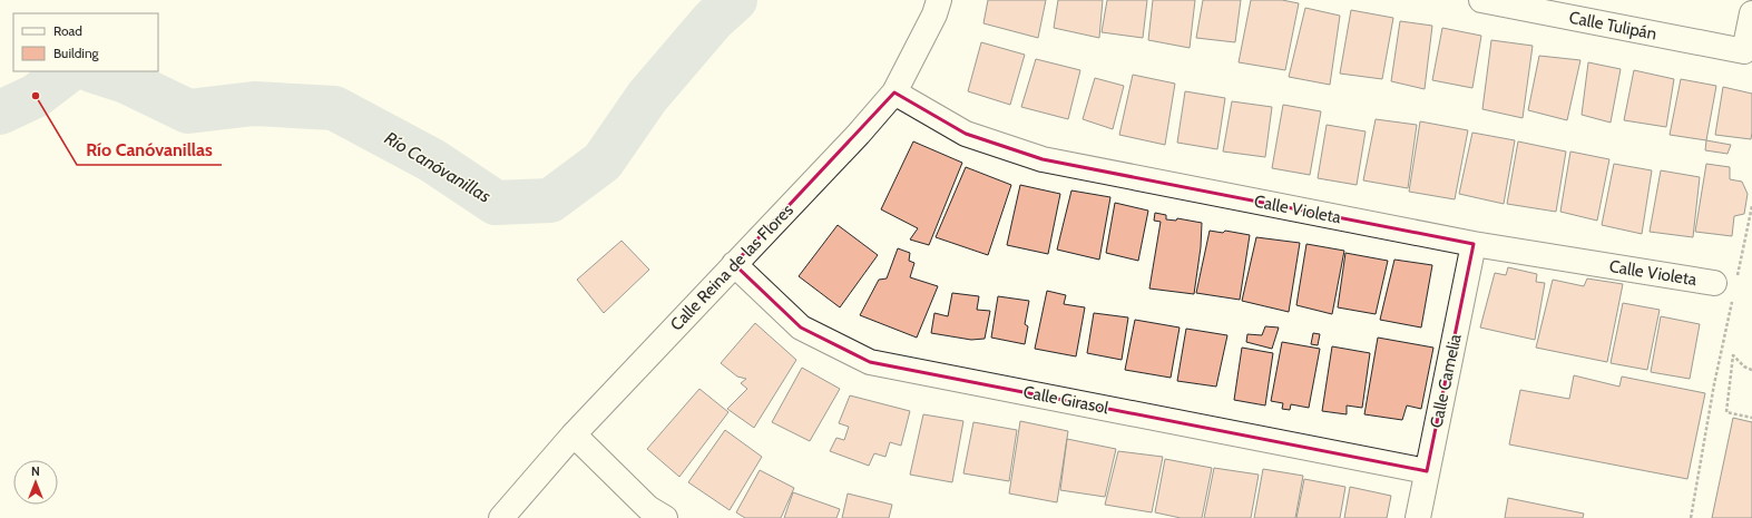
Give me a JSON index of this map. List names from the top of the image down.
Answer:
{
  "streets": {
    "street": [
      "Calle Tulipán",
      "Calle Violeta",
      "Calle Reina de las Flores",
      "Calle Camelia",
      "Calle Girasol"
    ]
  },
  "crossings": [
    ["Calle Violeta", "Calle Reina de las Flores"],
    ["Calle Violeta", "Calle Camelia"],
    ["Calle Reina de las Flores", "Calle Girasol"],
    ["Calle Camelia", "Calle Girasol"]
  ],
  "water": ["Río Canóvanillas"],
  "places": ["Río Canóvanillas"],
  "legend": ["Road", "Building"],
  "north": "top"
}
